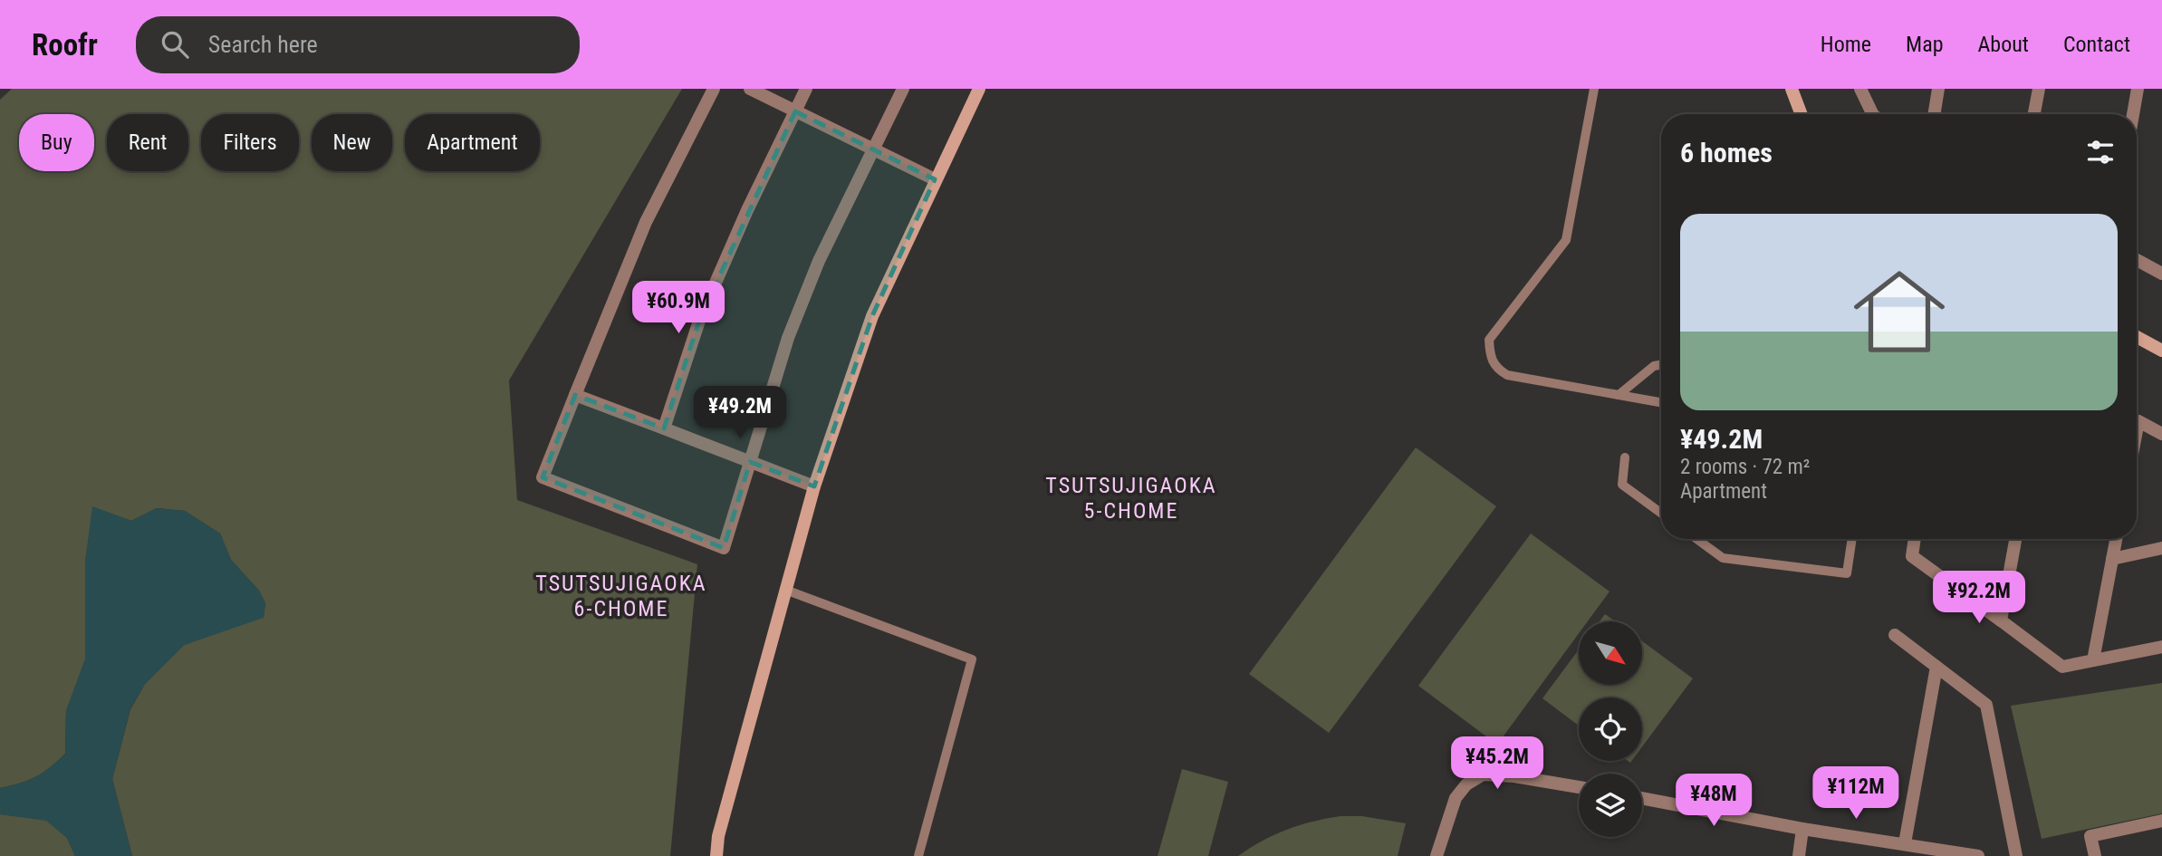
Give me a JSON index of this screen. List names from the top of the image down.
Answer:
{
  "districts": ["TSUTSUJIGAOKA 5-CHOME", "TSUTSUJIGAOKA 6-CHOME"],
  "north": "bottom right",
  "page": {
    "header": "Roofr",
    "search": "Search here",
    "nav": [
      "Home",
      "Map",
      "About",
      "Contact"
    ],
    "chip": [
      "Buy",
      "Rent",
      "Filters",
      "New",
      "Apartment"
    ],
    "heading": "6 homes",
    "list": [
      {
        "name": "¥49.2M",
        "note": "2 rooms · 72 m² · Apartment"
      }
    ],
    "price": [
      "¥60.9M",
      "¥49.2M",
      "¥92.2M",
      "¥45.2M",
      "¥112M",
      "¥48M"
    ]
  }
}
